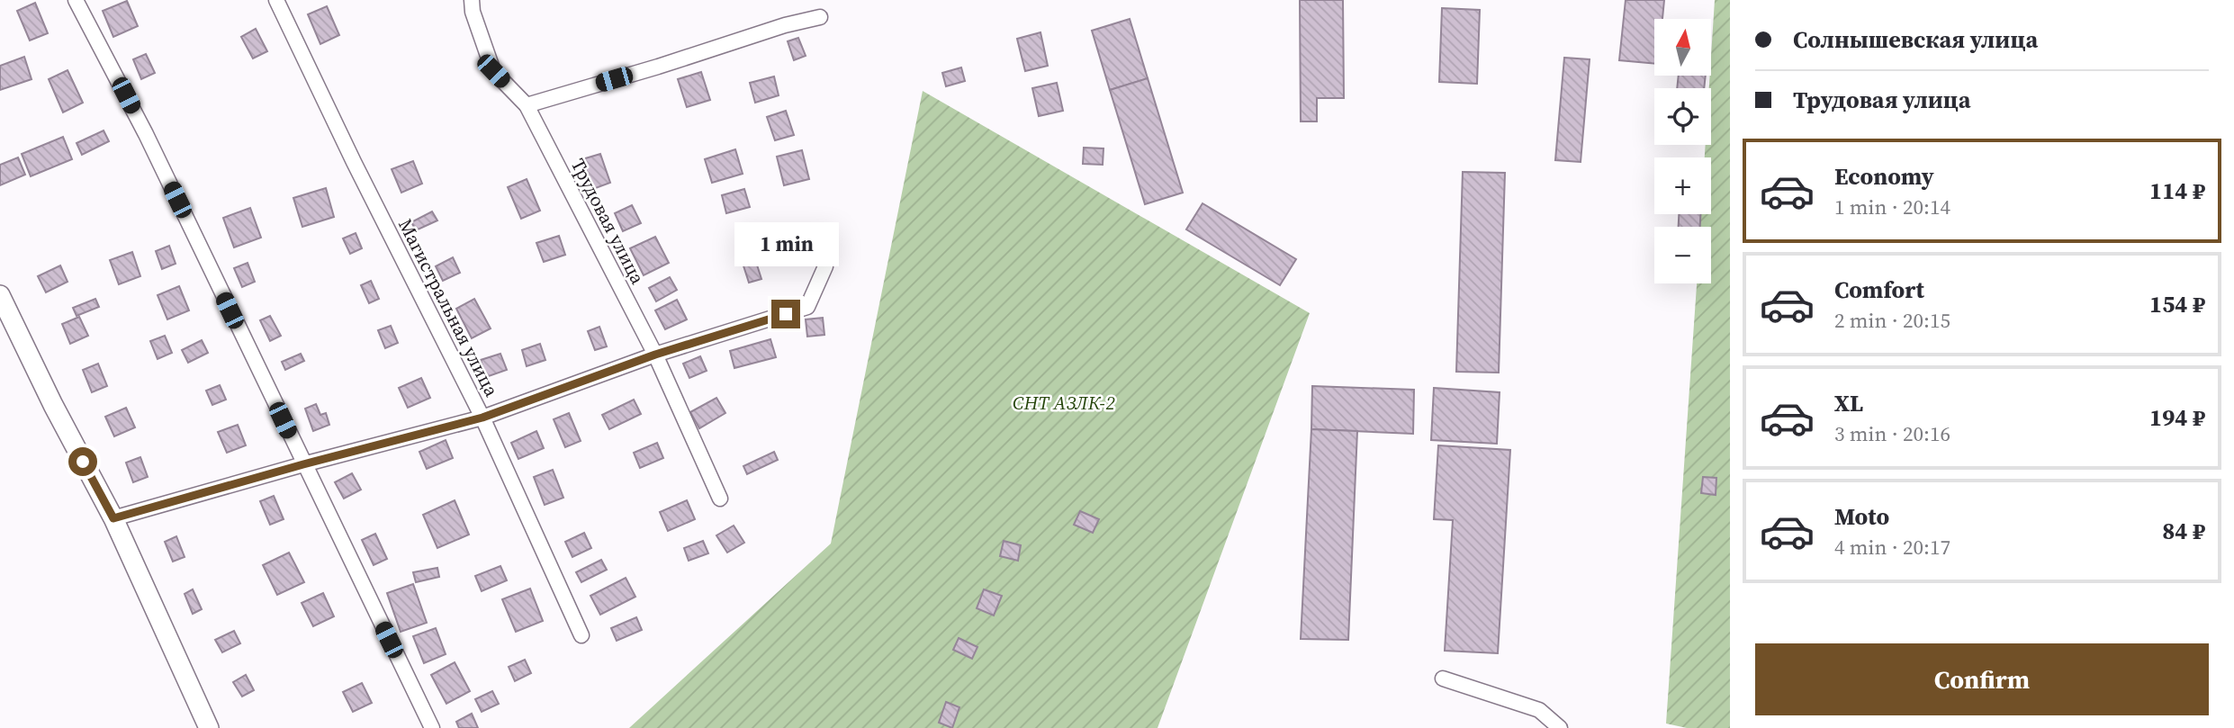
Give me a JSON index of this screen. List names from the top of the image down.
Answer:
{
  "streets": {
    "street": ["Трудовая улица", "Магистральная улица"]
  },
  "parks": ["СНТ АЗЛК-2"],
  "north": "top",
  "page": {
    "banner": ["Солнышевская улица", "Трудовая улица"],
    "map_buttons": ["+", "−"],
    "list": [
      {
        "name": "Economy",
        "note": "1 min · 20:14",
        "value": "114 ₽"
      },
      {
        "name": "Comfort",
        "note": "2 min · 20:15",
        "value": "154 ₽"
      },
      {
        "name": "XL",
        "note": "3 min · 20:16",
        "value": "194 ₽"
      },
      {
        "name": "Moto",
        "note": "4 min · 20:17",
        "value": "84 ₽"
      }
    ],
    "bubble": "1 min",
    "buttons": "Confirm"
  }
}
